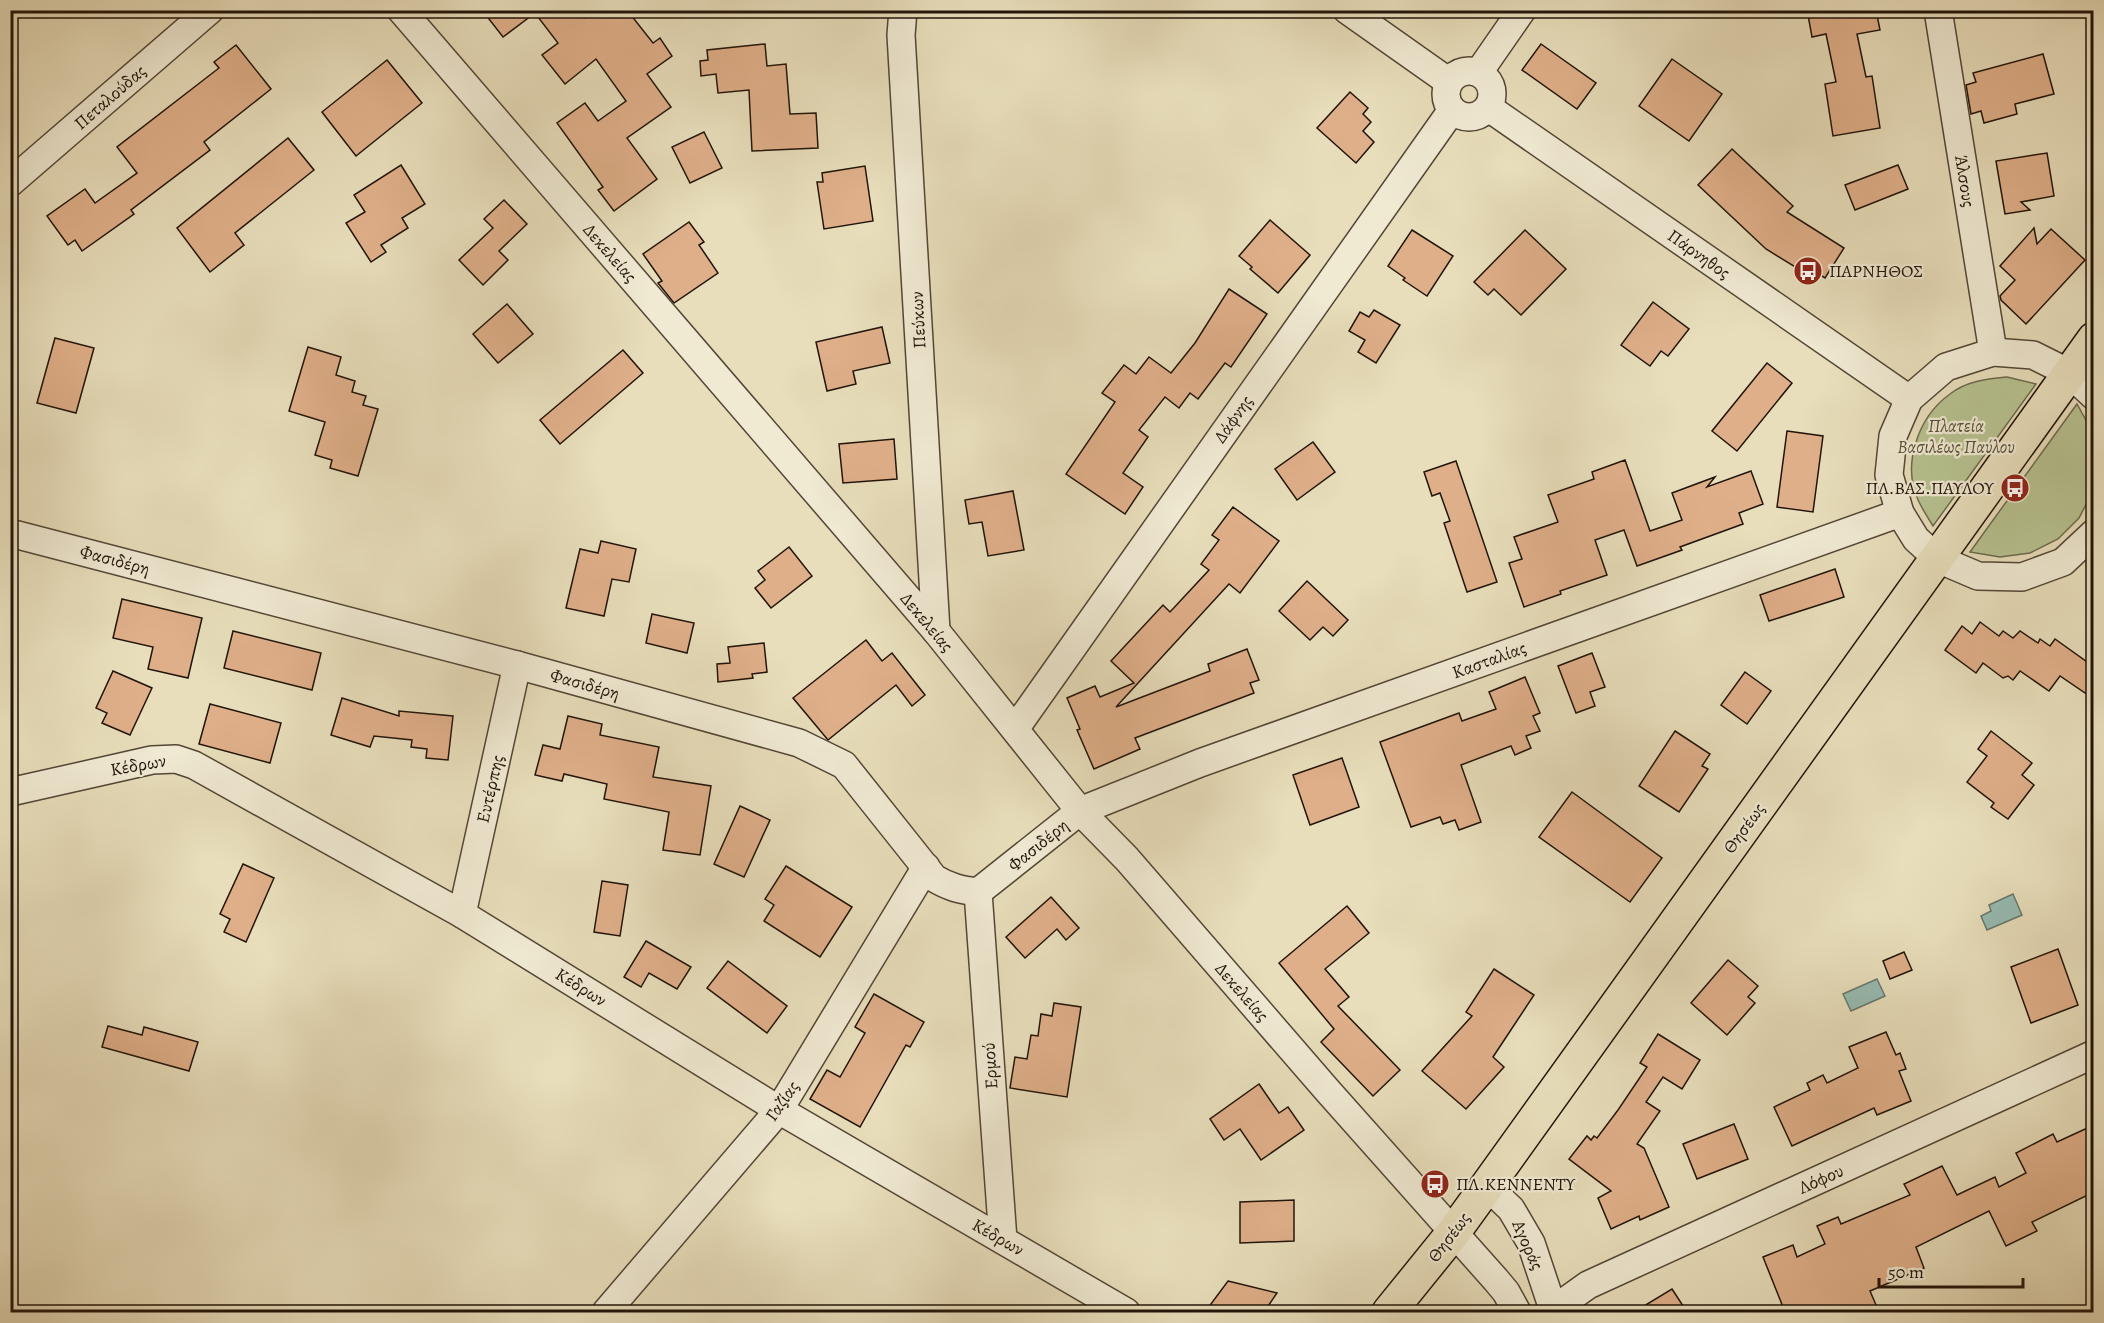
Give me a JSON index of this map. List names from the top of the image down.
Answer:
{
  "streets": {
    "main road": ["Θησέως"],
    "street": [
      "Πεταλούδας",
      "Άλσους",
      "Δεκελείας",
      "Πάρνηθος",
      "Πεύκων",
      "Δάφνης",
      "Φασιδέρη",
      "Κασταλίας",
      "Κέδρων",
      "Ευτέρπης",
      "Ερμού",
      "Γαζίας",
      "Λόφου",
      "Αγοράς"
    ]
  },
  "crossings": [
    ["Δεκελείας", "Πεύκων"],
    ["Δεκελείας", "Δάφνης"],
    ["Δεκελείας", "Φασιδέρη"],
    ["Δεκελείας", "Κασταλίας"],
    ["Δεκελείας", "Θησέως"],
    ["Πάρνηθος", "Δάφνης"],
    ["Φασιδέρη", "Κασταλίας"],
    ["Φασιδέρη", "Ευτέρπης"],
    ["Φασιδέρη", "Ερμού"],
    ["Φασιδέρη", "Γαζίας"],
    ["Κέδρων", "Ευτέρπης"],
    ["Κέδρων", "Ερμού"],
    ["Κέδρων", "Γαζίας"],
    ["Θησέως", "Αγοράς"],
    ["Λόφου", "Αγοράς"]
  ],
  "parks": ["Πλατεία Βασιλέως Παύλου"],
  "places": {
    "bus stop": ["ΠΑΡΝΗΘΟΣ", "ΠΛ.ΒΑΣ.ΠΑΥΛΟΥ", "ΠΛ.ΚΕΝΝΕΝΤΥ"]
  },
  "scale_bar": "50 m"
}
